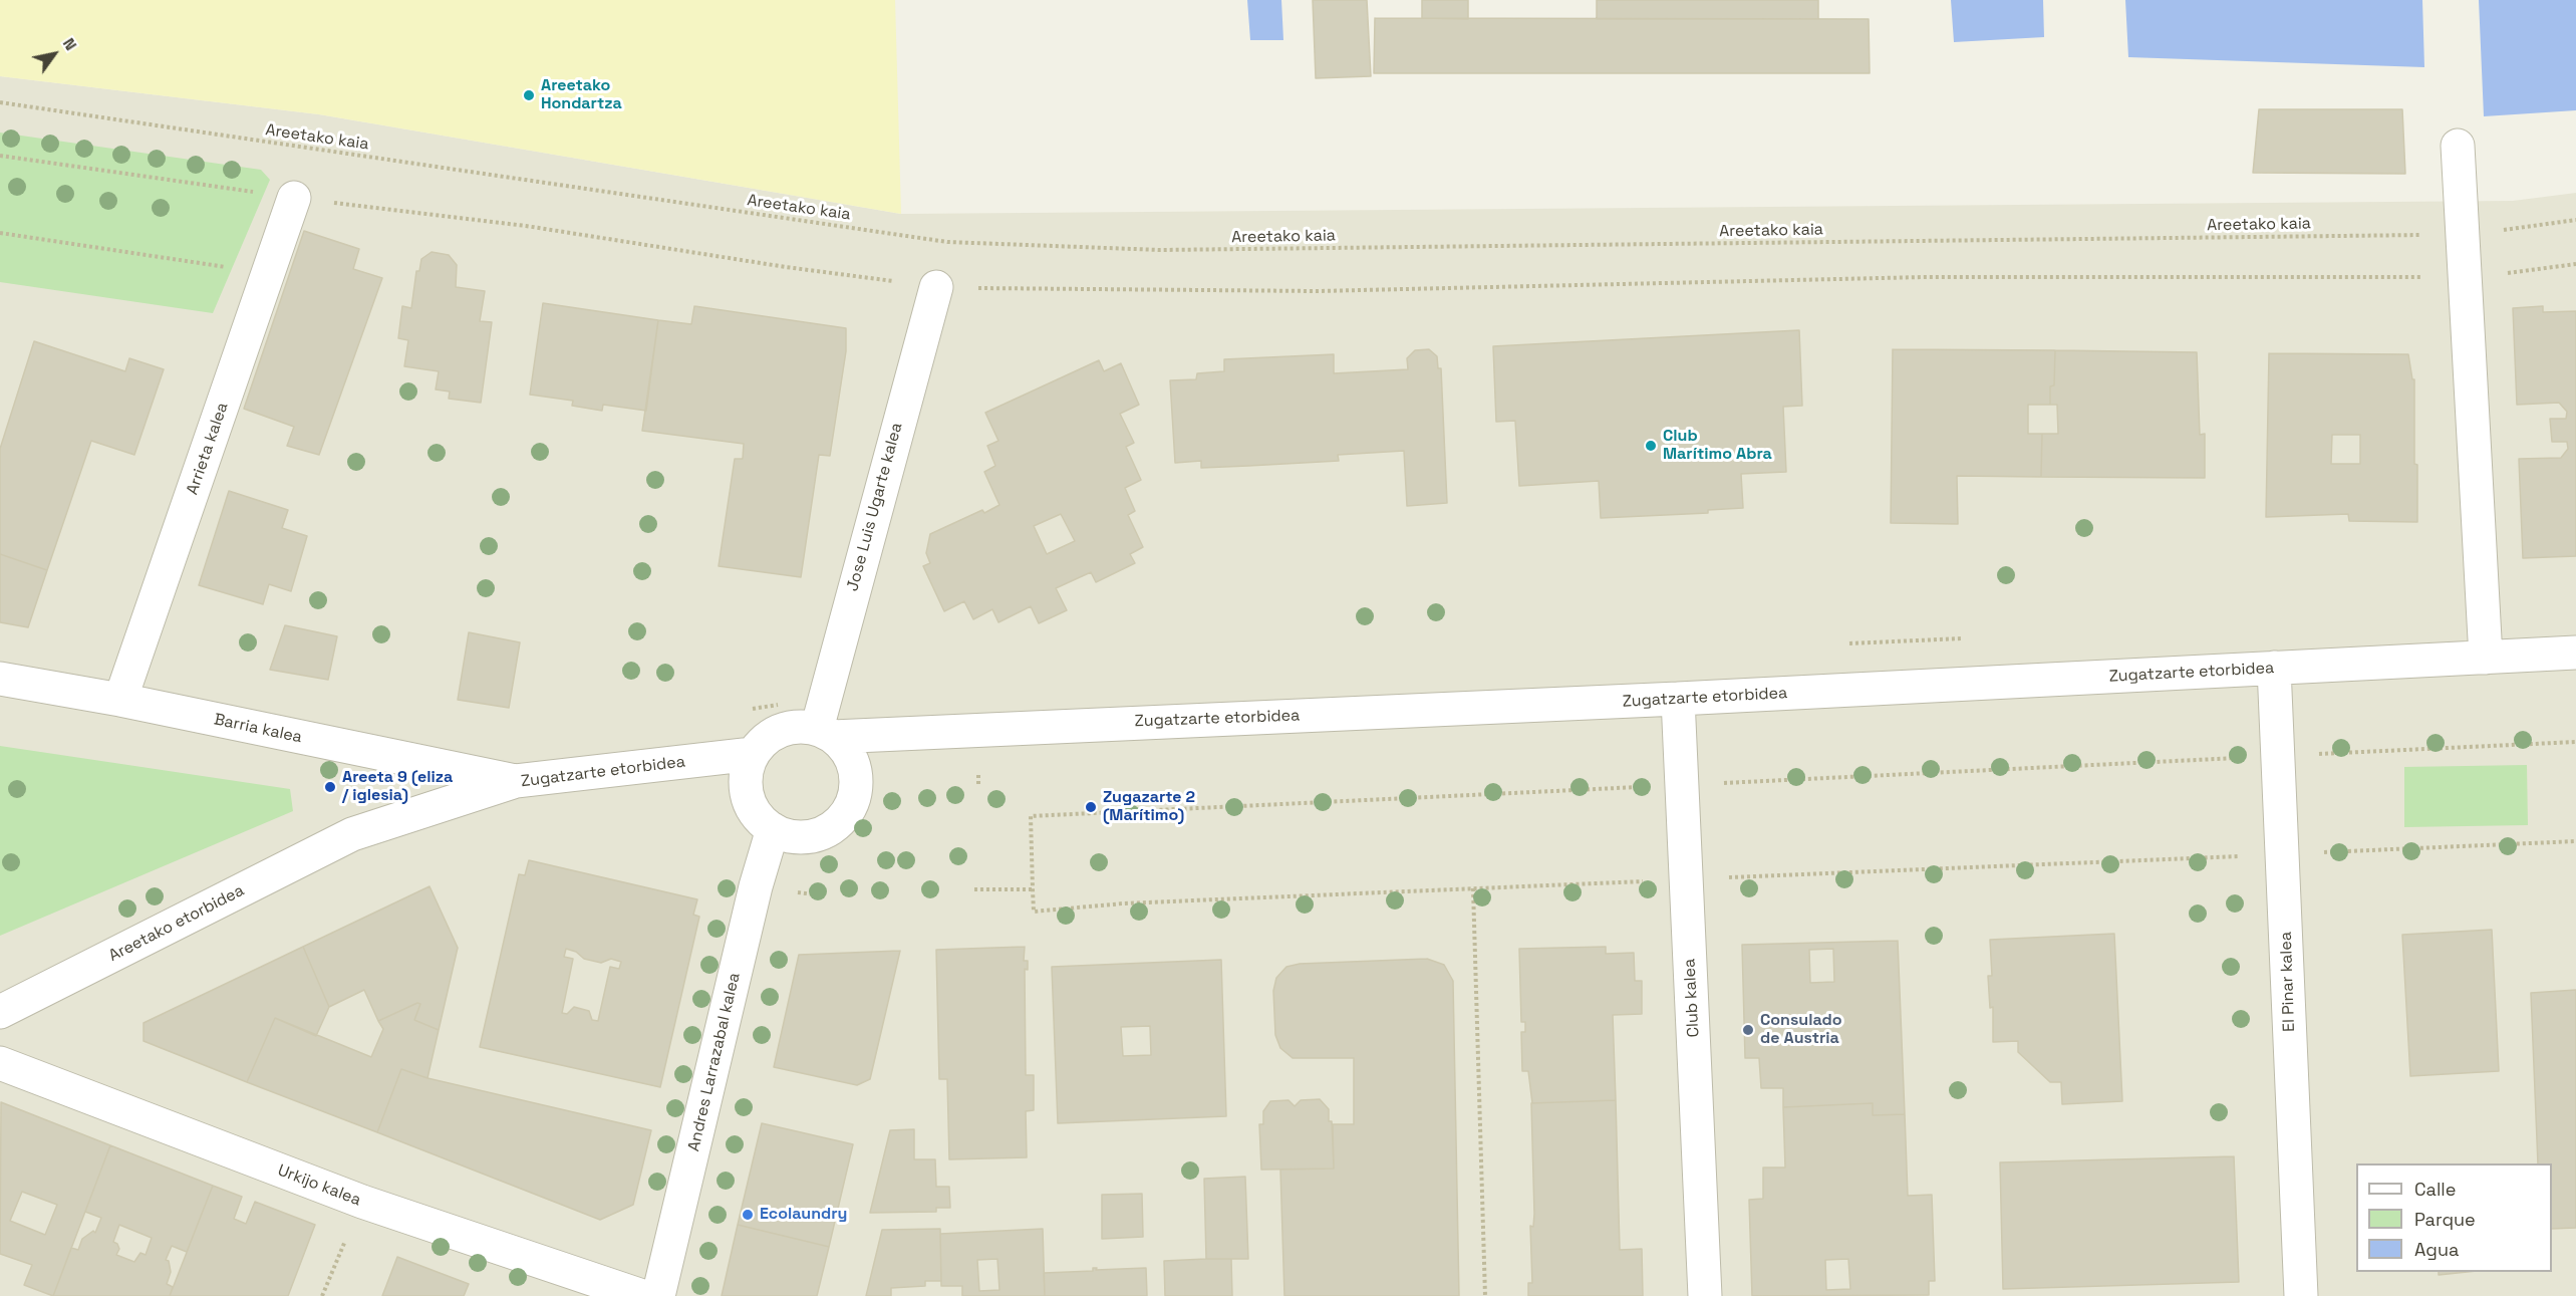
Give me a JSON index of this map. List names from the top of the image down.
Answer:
{
  "streets": {
    "street": [
      "Arrieta kalea",
      "Jose Luis Ugarte kalea",
      "Zugatzarte etorbidea",
      "Barria kalea",
      "Areetako etorbidea",
      "El Pinar kalea",
      "Club kalea",
      "Andres Larrazabal kalea",
      "Urkijo kalea"
    ],
    "path": ["Areetako kaia"]
  },
  "crossings": [
    ["Arrieta kalea", "Barria kalea"],
    ["Jose Luis Ugarte kalea", "Zugatzarte etorbidea"],
    ["Jose Luis Ugarte kalea", "Andres Larrazabal kalea"],
    ["Zugatzarte etorbidea", "Barria kalea"],
    ["Zugatzarte etorbidea", "Areetako etorbidea"],
    ["Zugatzarte etorbidea", "El Pinar kalea"],
    ["Zugatzarte etorbidea", "Club kalea"],
    ["Zugatzarte etorbidea", "Andres Larrazabal kalea"]
  ],
  "places": [
    "Areetako Hondartza",
    "Club Marítimo Abra",
    "Areeta 9 (eliza / iglesia)",
    "Zugazarte 2 (Marítimo)",
    "Consulado de Austria",
    "Ecolaundry"
  ],
  "legend": ["Calle", "Parque", "Agua"],
  "north": "top right"
}
